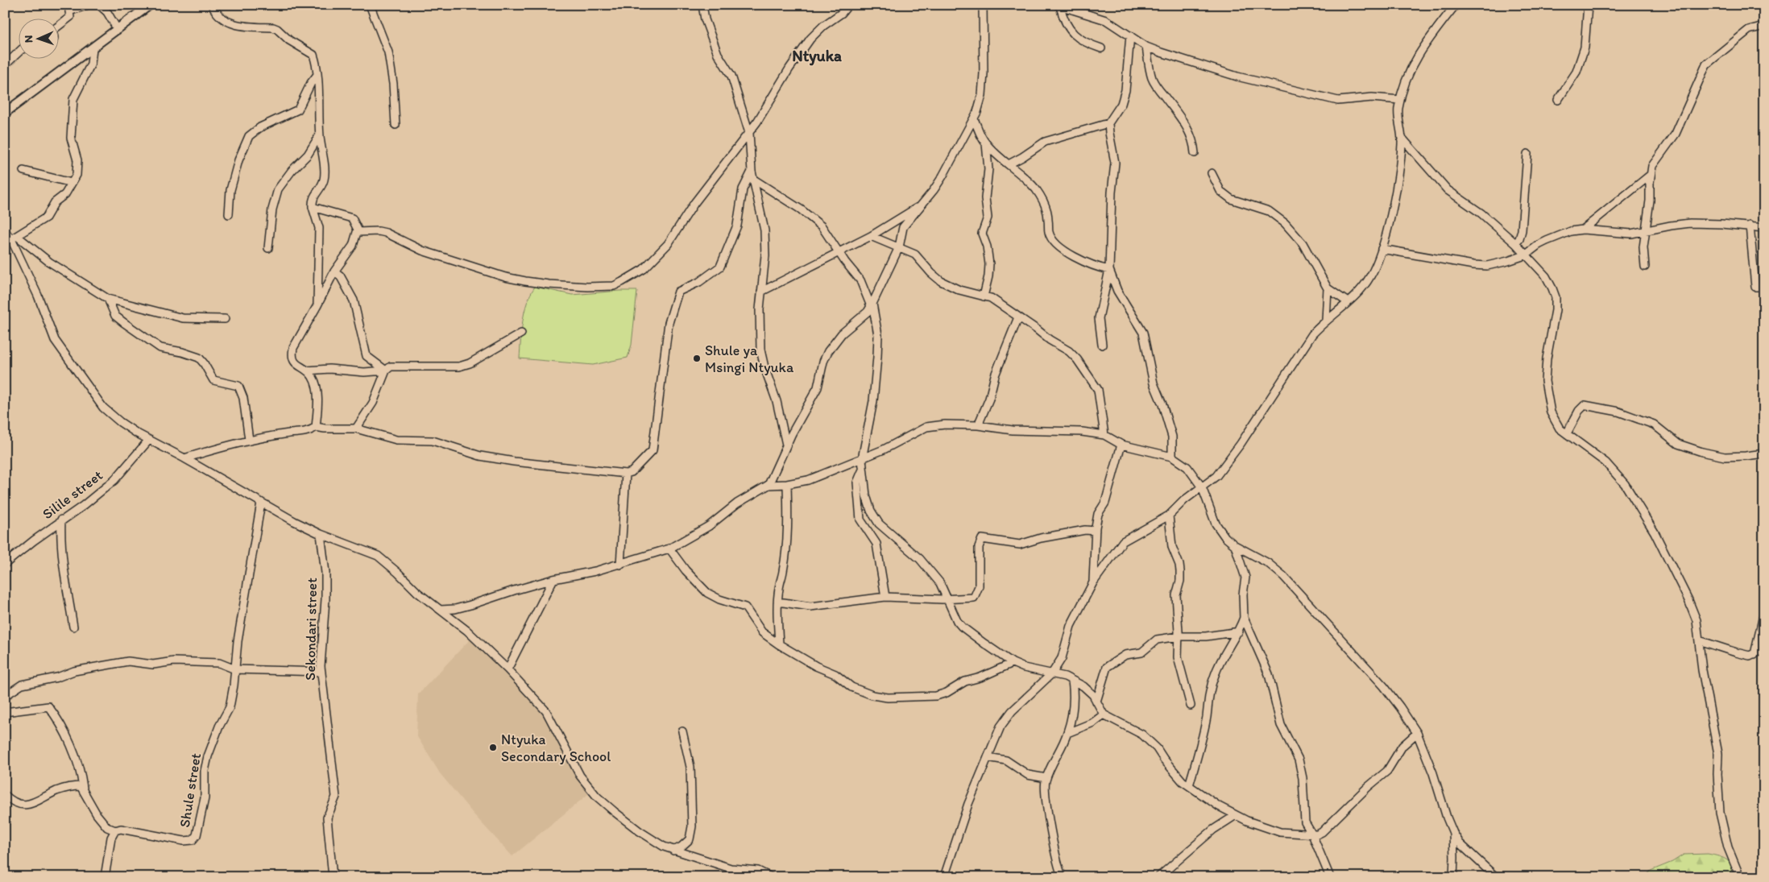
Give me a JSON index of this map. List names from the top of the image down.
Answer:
{
  "streets": {
    "street": ["Silile street", "Sekondari street", "Shule street"]
  },
  "districts": ["Ntyuka"],
  "places": ["Shule ya Msingi Ntyuka", "Ntyuka Secondary School"],
  "north": "left"
}
